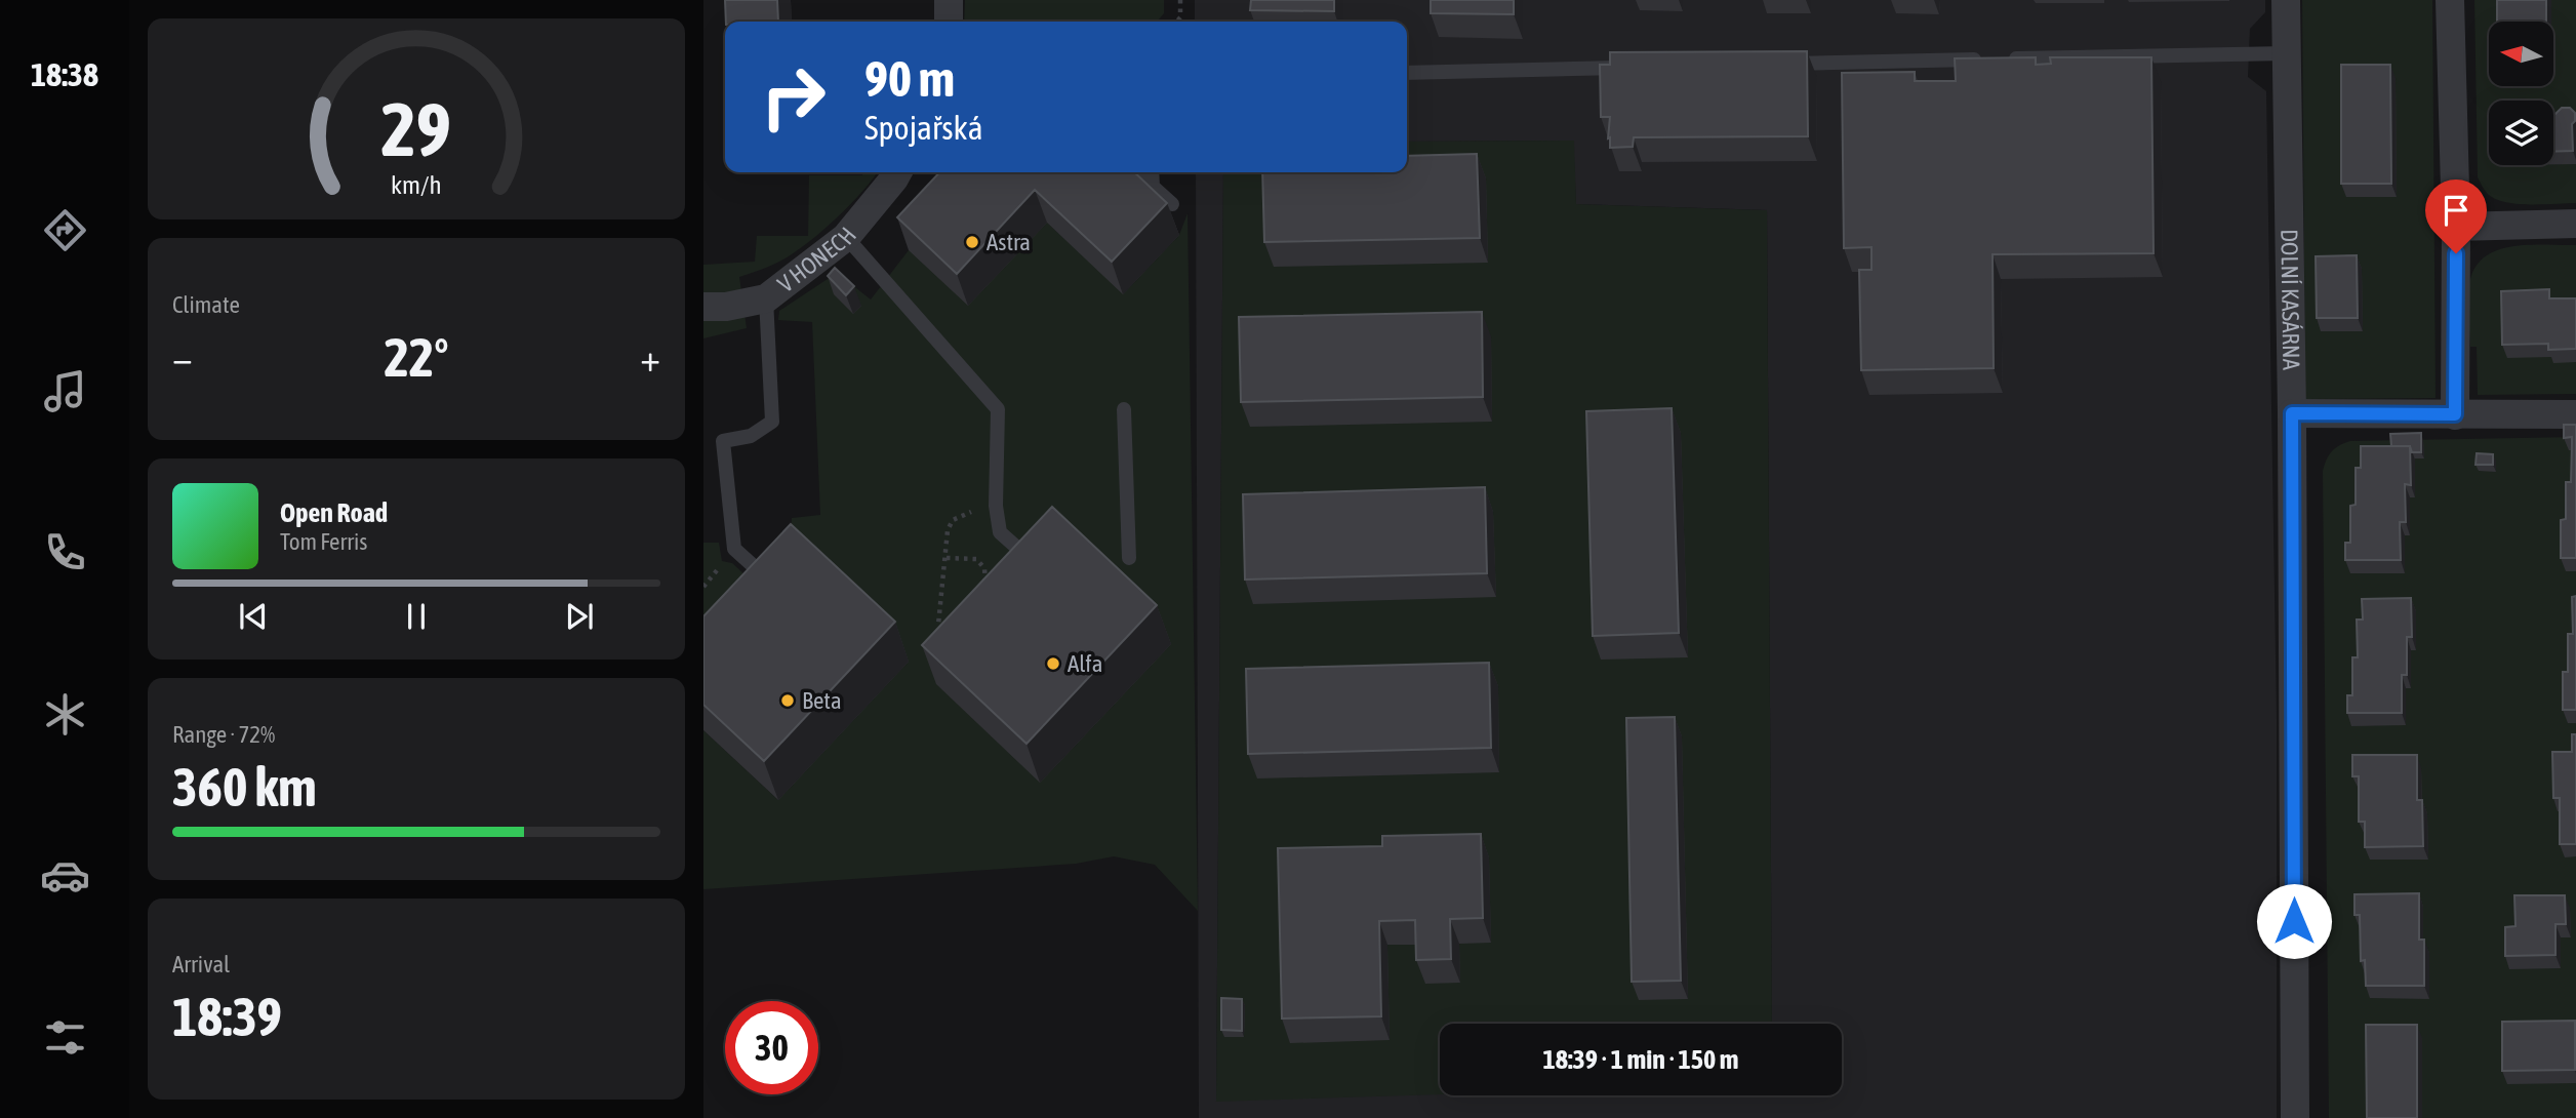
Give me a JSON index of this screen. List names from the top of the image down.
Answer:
{
  "streets": {
    "street": ["V HONECH", "DOLNÍ KASÁRNA"]
  },
  "places": ["Astra", "Alfa", "Beta"],
  "north": "left",
  "page": {
    "tabs": "18:38",
    "turn": ["90 m", "Spojařská"],
    "tile": [
      "Climate",
      ["Range · 72%", "360 km"],
      ["Arrival", "18:39"]
    ],
    "heat": ["−", "22°", "+"],
    "song": ["Open Road", "Tom Ferris"],
    "limit": "30",
    "trip": "18:39 · 1 min · 150 m",
    "gauge": ["29", "km/h"]
  }
}
